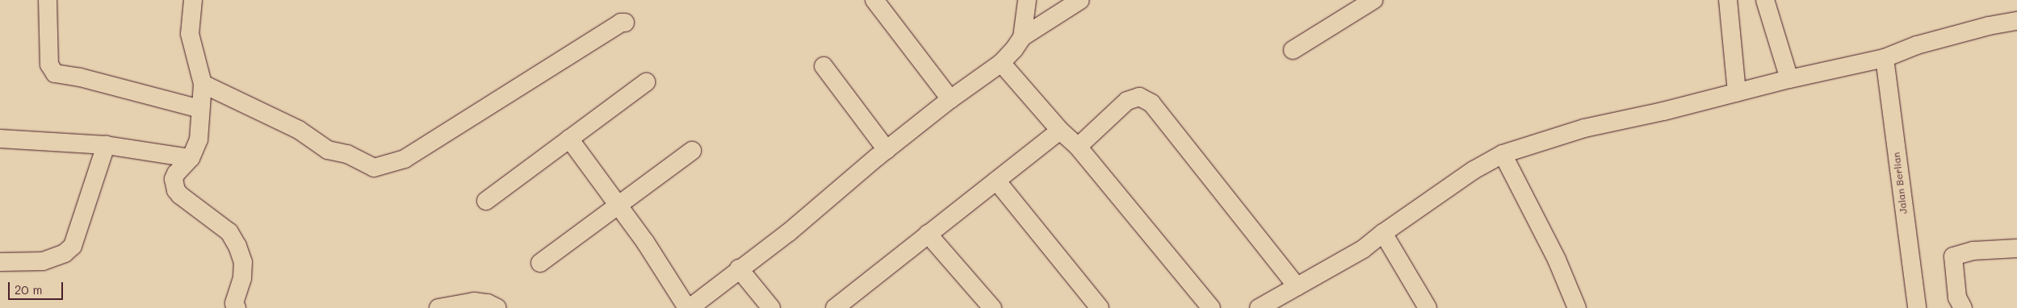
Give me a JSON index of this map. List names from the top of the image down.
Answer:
{
  "streets": {
    "street": ["Jalan Berlian"]
  },
  "scale_bar": "20 m"
}
